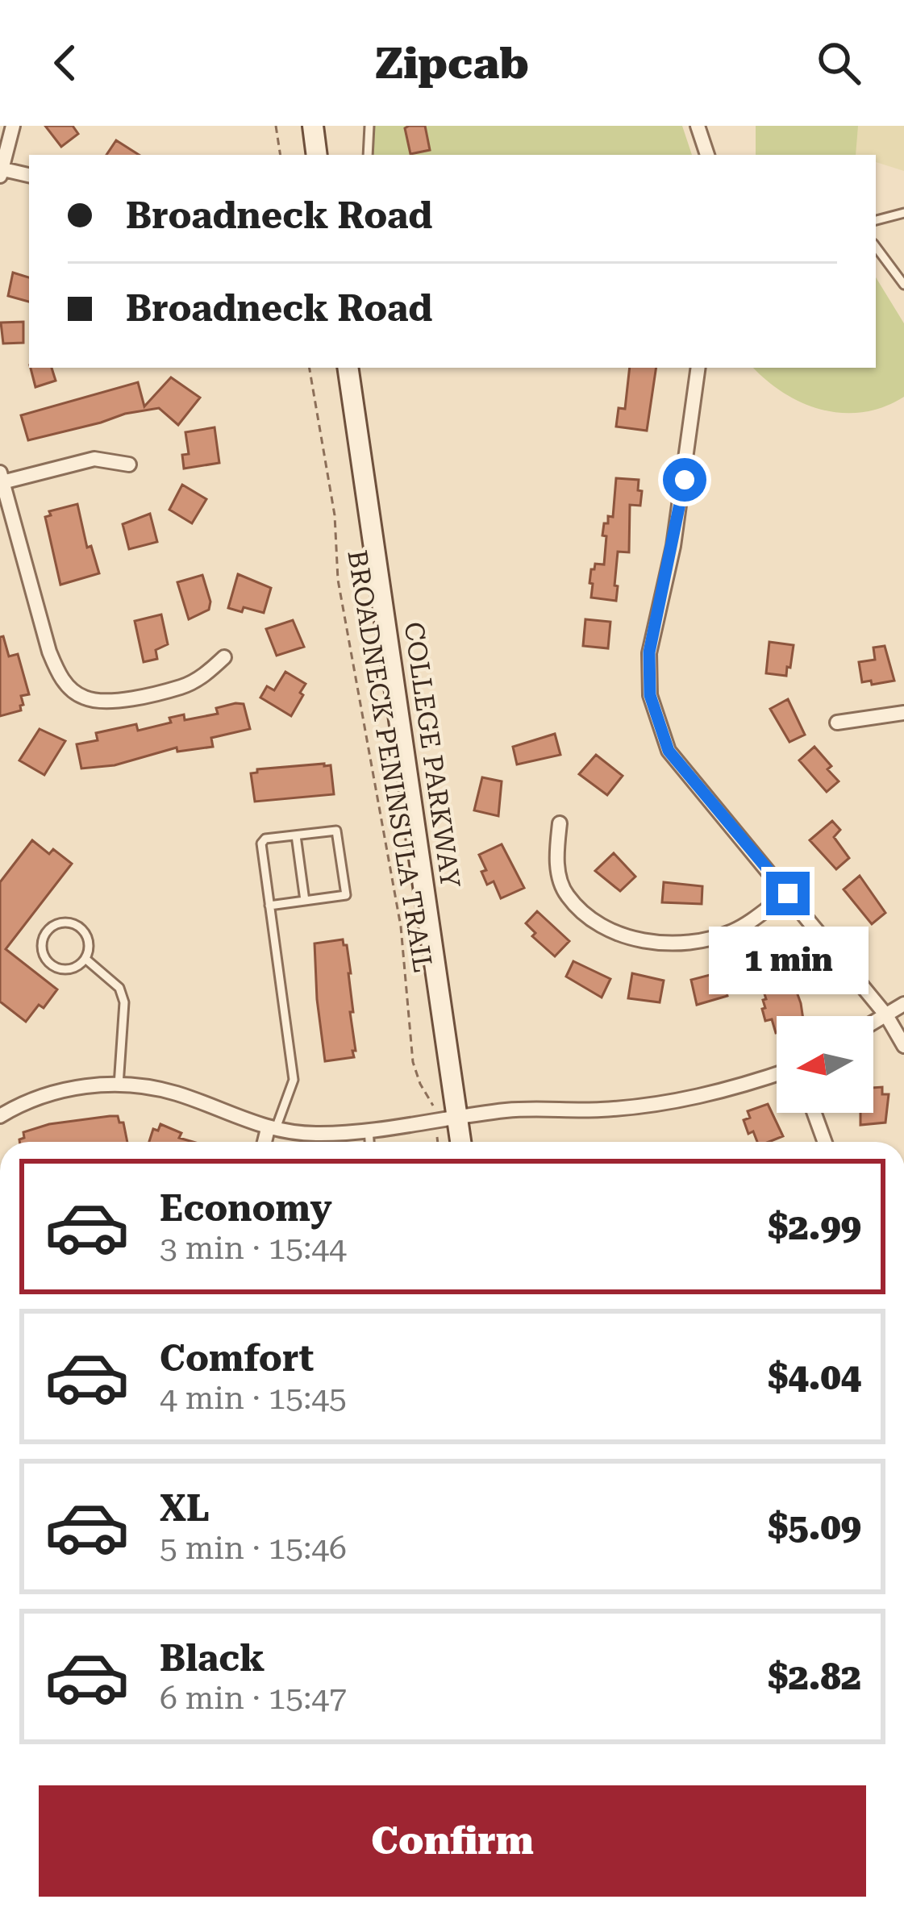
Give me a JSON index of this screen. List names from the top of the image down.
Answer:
{
  "streets": {
    "main road": ["COLLEGE PARKWAY"],
    "path": ["BROADNECK PENINSULA TRAIL"]
  },
  "north": "left",
  "page": {
    "header": "Zipcab",
    "banner": ["Broadneck Road", "Broadneck Road"],
    "bubble": "1 min",
    "list": [
      {
        "name": "Economy",
        "note": "3 min · 15:44",
        "value": "$2.99"
      },
      {
        "name": "Comfort",
        "note": "4 min · 15:45",
        "value": "$4.04"
      },
      {
        "name": "XL",
        "note": "5 min · 15:46",
        "value": "$5.09"
      },
      {
        "name": "Black",
        "note": "6 min · 15:47",
        "value": "$2.82"
      }
    ],
    "buttons": "Confirm"
  }
}
